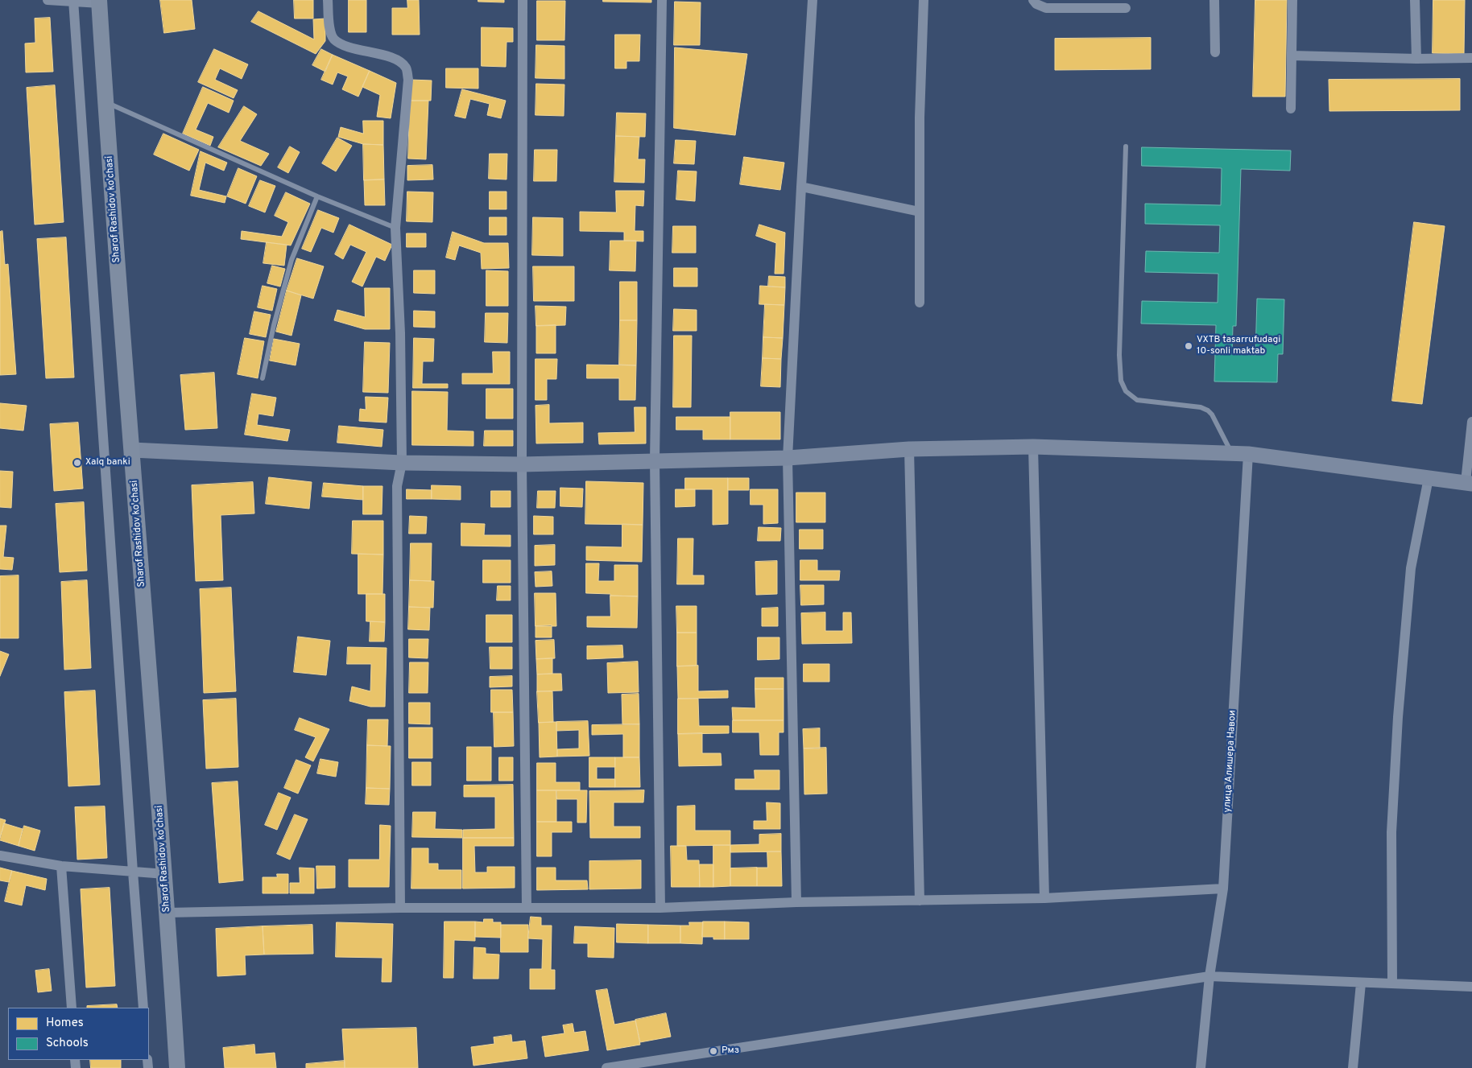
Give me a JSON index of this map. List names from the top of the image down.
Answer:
{
  "streets": {
    "main road": ["Sharof Rashidov ko'chasi"],
    "street": ["улица Алишера Навои"]
  },
  "places": ["VXTB tasarrufudagi 10-sonli maktab", "Xalq banki", "Рмз"],
  "legend": ["Homes", "Schools"]
}
